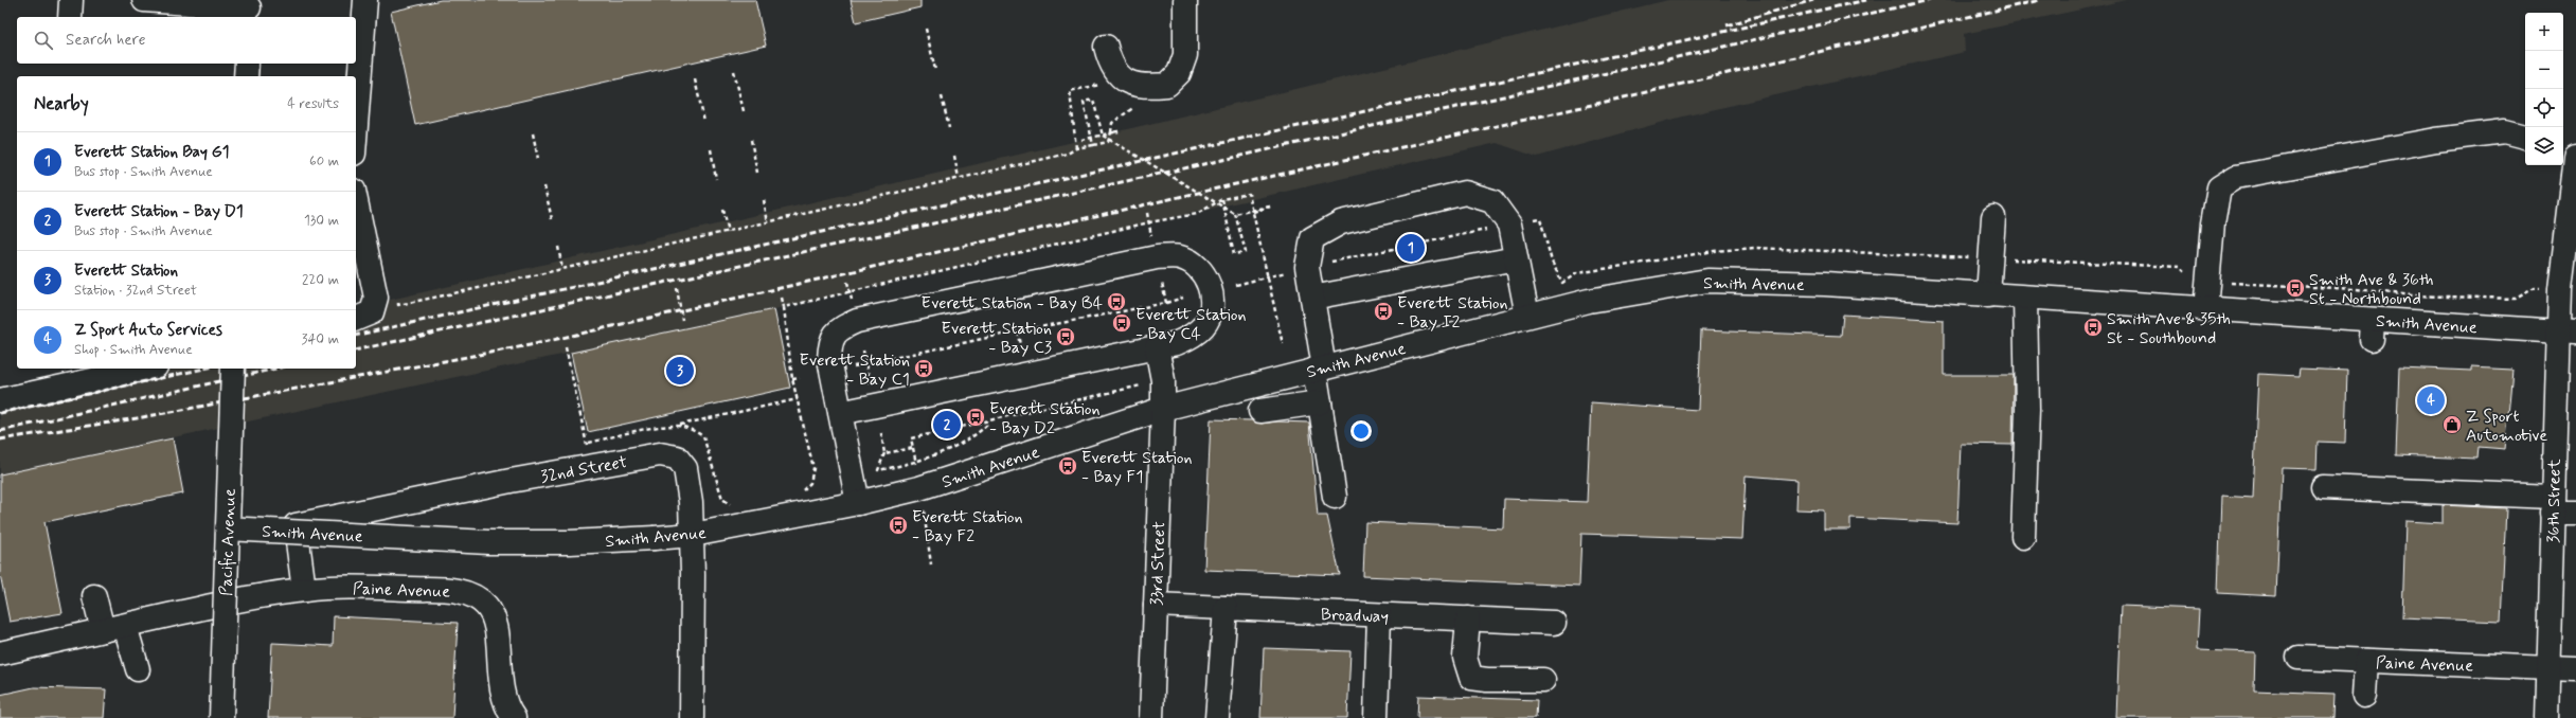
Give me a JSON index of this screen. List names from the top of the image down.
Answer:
{
  "streets": {
    "street": [
      "Smith Avenue",
      "32nd Street",
      "36th Street",
      "Pacific Avenue",
      "33rd Street",
      "Paine Avenue",
      "Broadway"
    ]
  },
  "crossings": [
    ["Smith Avenue", "32nd Street"],
    ["Smith Avenue", "36th Street"],
    ["Smith Avenue", "Pacific Avenue"],
    ["Smith Avenue", "33rd Street"],
    ["32nd Street", "Paine Avenue"],
    ["36th Street", "Paine Avenue"],
    ["33rd Street", "Broadway"]
  ],
  "places": {
    "bus stop": [
      "Smith Ave & 36th St - Northbound",
      "Everett Station - Bay B4",
      "Everett Station - Bay I2",
      "Everett Station - Bay C4",
      "Smith Ave & 35th St - Southbound",
      "Everett Station - Bay C3",
      "Everett Station - Bay C1",
      "Everett Station - Bay D2",
      "Everett Station - Bay F1",
      "Everett Station - Bay F2"
    ],
    "shop": ["Z Sport Automotive"]
  },
  "page": {
    "map_buttons": ["+", "−"],
    "search": "Search here",
    "heading": ["Nearby", "4 results"],
    "list": [
      {
        "mark": "1",
        "name": "Everett Station Bay G1",
        "note": "Bus stop · Smith Avenue",
        "value": "60 m"
      },
      {
        "mark": "2",
        "name": "Everett Station - Bay D1",
        "note": "Bus stop · Smith Avenue",
        "value": "130 m"
      },
      {
        "mark": "3",
        "name": "Everett Station",
        "note": "Station · 32nd Street",
        "value": "220 m"
      },
      {
        "mark": "4",
        "name": "Z Sport Auto Services",
        "note": "Shop · Smith Avenue",
        "value": "340 m"
      }
    ],
    "pins": [
      "1",
      "3",
      "4",
      "2"
    ]
  }
}
